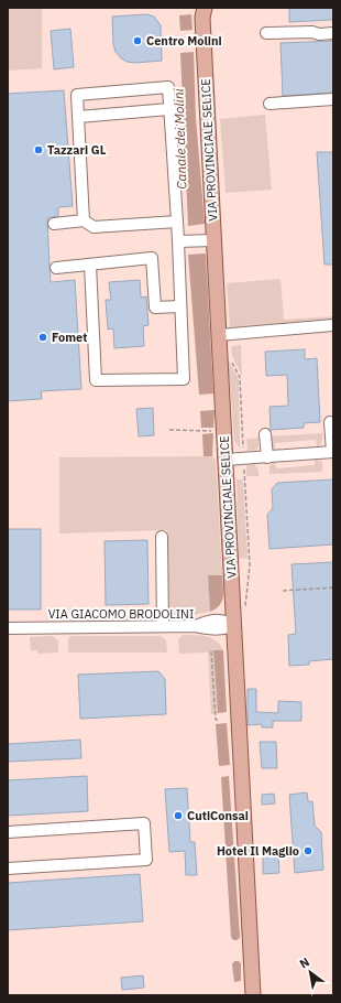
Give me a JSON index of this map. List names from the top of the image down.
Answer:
{
  "streets": {
    "main road": ["VIA PROVINCIALE SELICE"],
    "street": ["VIA GIACOMO BRODOLINI"]
  },
  "crossings": [
    ["VIA PROVINCIALE SELICE", "VIA GIACOMO BRODOLINI"]
  ],
  "water": ["Canale dei Molini"],
  "places": [
    "Centro Molini",
    "Tazzari GL",
    "Fomet",
    "CutiConsai",
    "Hotel Il Maglio"
  ],
  "north": "top left"
}
